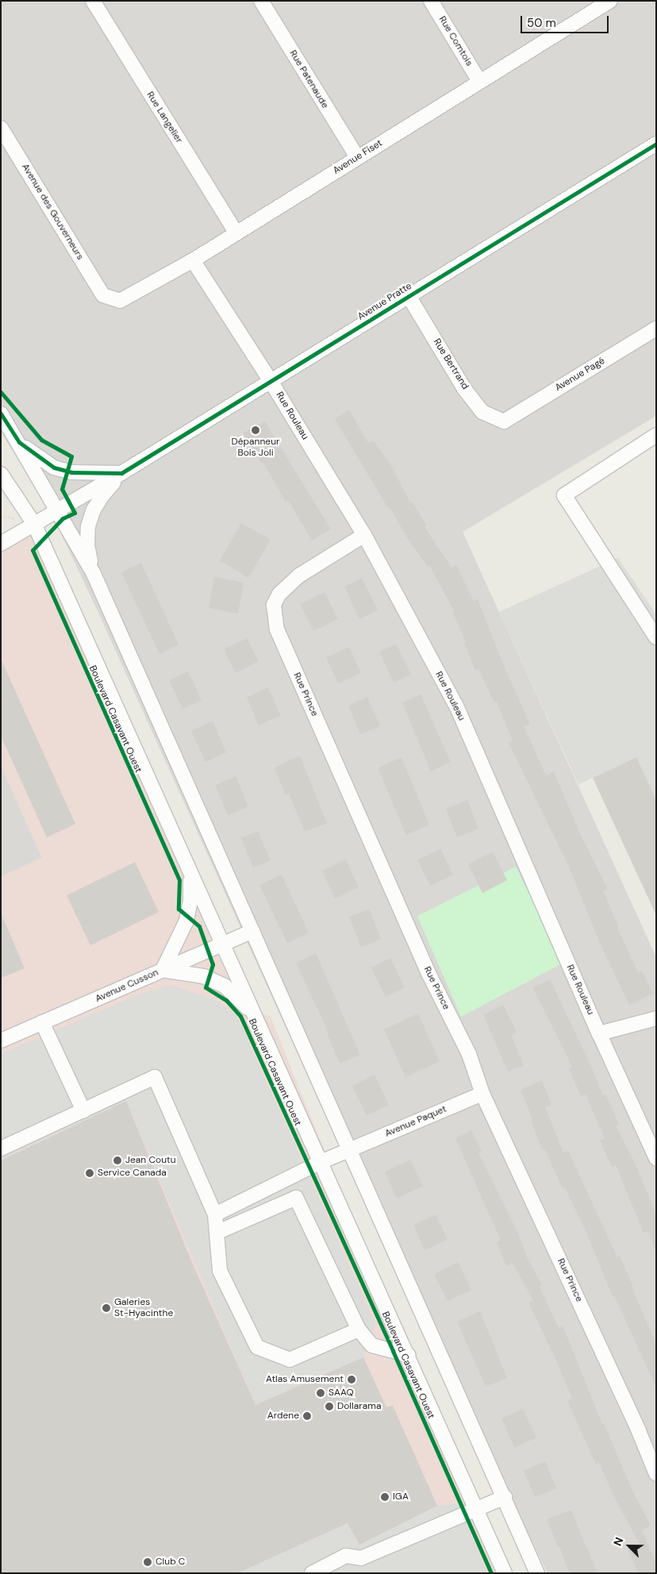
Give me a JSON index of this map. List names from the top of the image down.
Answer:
{
  "streets": {
    "street": [
      "Rue Comtois",
      "Rue Patenaude",
      "Rue Langelier",
      "Avenue Fiset",
      "Avenue des Gouverneurs",
      "Avenue Pratte",
      "Rue Bertrand",
      "Avenue Pagé",
      "Rue Rouleau",
      "Rue Prince",
      "Boulevard Casavant Ouest",
      "Avenue Cusson",
      "Avenue Paquet"
    ]
  },
  "crossings": [
    ["Rue Comtois", "Avenue Fiset"],
    ["Rue Patenaude", "Avenue Fiset"],
    ["Rue Langelier", "Avenue Fiset"],
    ["Avenue Fiset", "Avenue des Gouverneurs"],
    ["Avenue Fiset", "Rue Rouleau"],
    ["Avenue Pratte", "Rue Bertrand"],
    ["Avenue Pratte", "Rue Rouleau"],
    ["Avenue Pratte", "Boulevard Casavant Ouest"],
    ["Rue Bertrand", "Avenue Pagé"],
    ["Rue Rouleau", "Rue Prince"],
    ["Rue Prince", "Avenue Paquet"],
    ["Boulevard Casavant Ouest", "Avenue Cusson"],
    ["Boulevard Casavant Ouest", "Avenue Paquet"]
  ],
  "places": [
    "Dépanneur Bois Joli",
    "Jean Coutu",
    "Service Canada",
    "Galeries St-Hyacinthe",
    "Atlas Amusement",
    "SAAQ",
    "Dollarama",
    "Ardene",
    "IGA",
    "Club C"
  ],
  "scale_bar": "50 m",
  "north": "top left"
}
